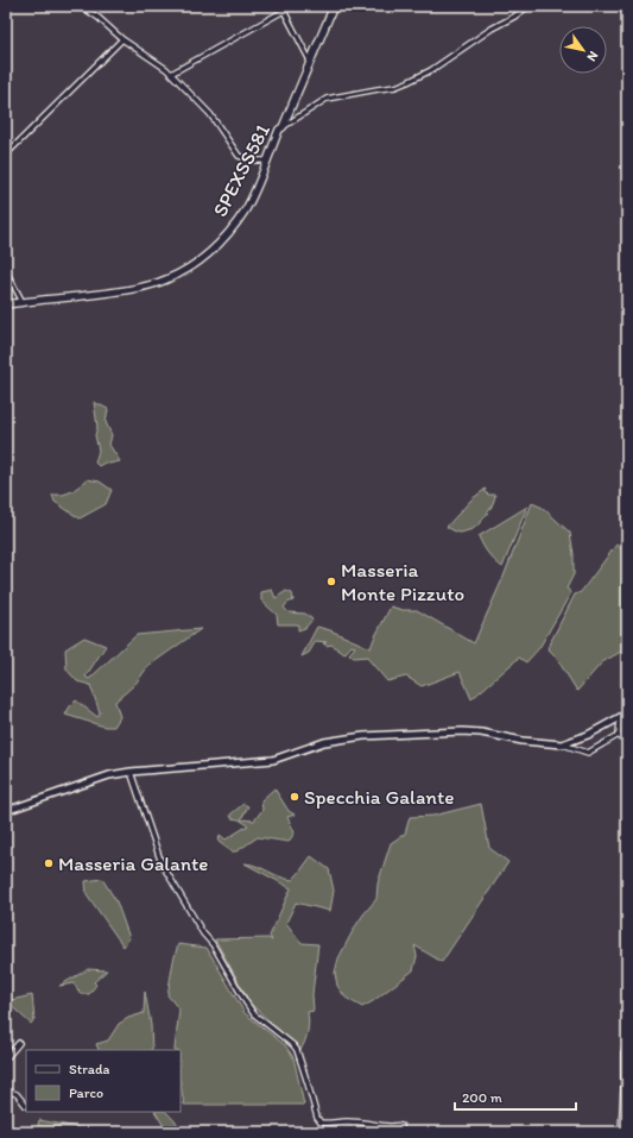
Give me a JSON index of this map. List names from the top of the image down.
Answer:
{
  "streets": {
    "main road": ["SPEXSS581"]
  },
  "places": ["Masseria Monte Pizzuto", "Specchia Galante", "Masseria Galante"],
  "legend": ["Strada", "Parco"],
  "scale_bar": "200 m",
  "north": "bottom right"
}
